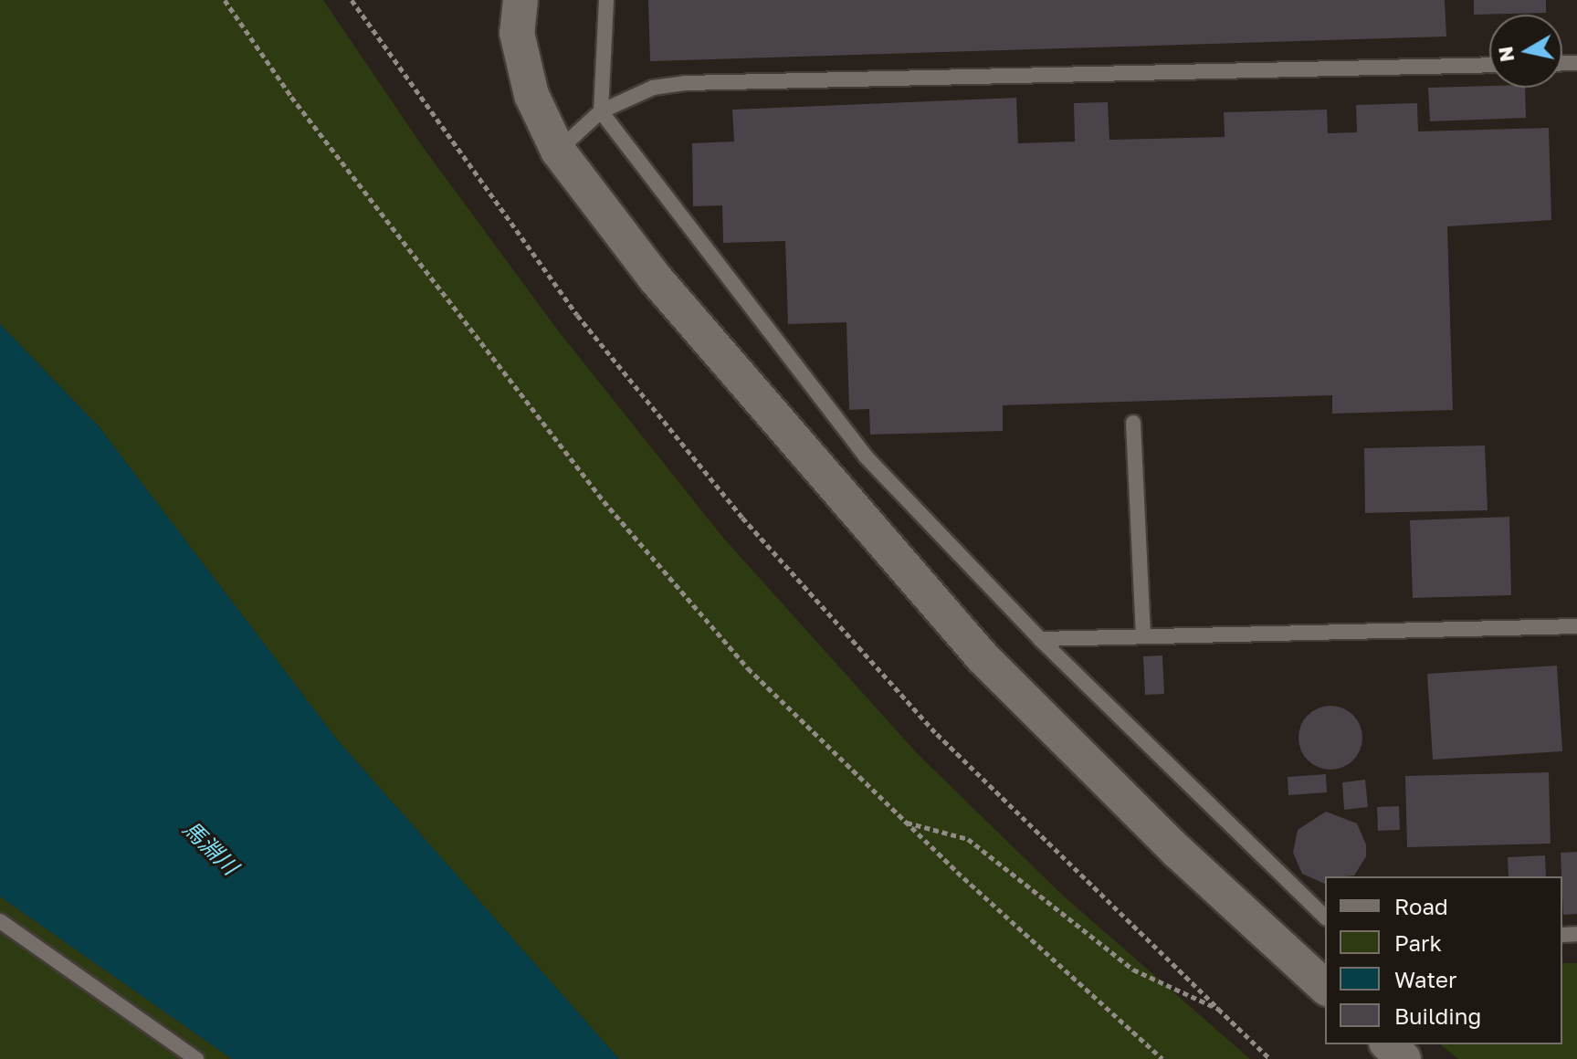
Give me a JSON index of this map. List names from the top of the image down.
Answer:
{
  "water": ["馬淵川"],
  "legend": [
    "Road",
    "Park",
    "Water",
    "Building"
  ],
  "north": "left"
}
